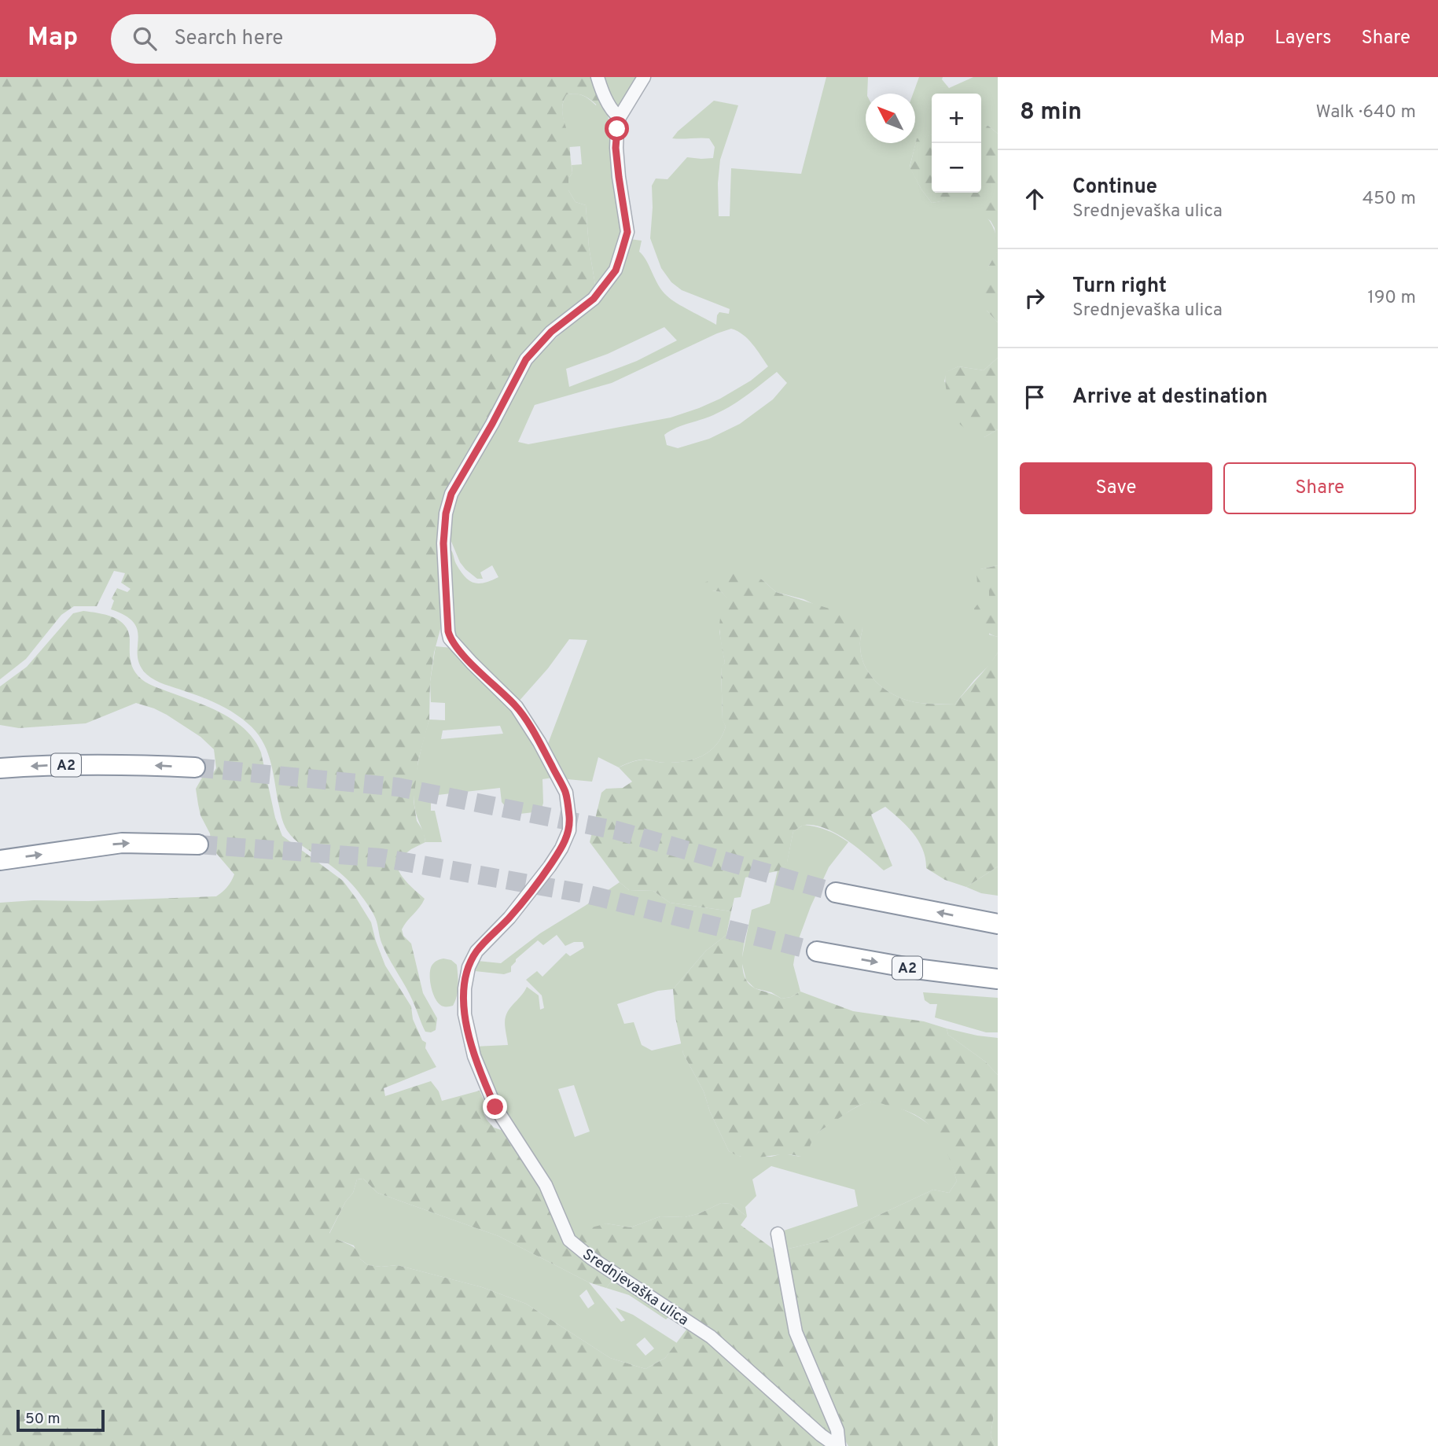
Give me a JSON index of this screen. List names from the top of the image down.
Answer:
{
  "streets": {
    "highway": ["A2"],
    "street": ["Srednjevaška ulica"]
  },
  "scale_bar": "50 m",
  "north": "top left",
  "page": {
    "header": "Map",
    "search": "Search here",
    "nav": ["Map", "Layers", "Share"],
    "heading": ["8 min", "Walk · 640 m"],
    "map_buttons": ["+", "−"],
    "list": [
      ["Continue", "Srednjevaška ulica", "450 m"],
      ["Turn right", "Srednjevaška ulica", "190 m"],
      "Arrive at destination"
    ],
    "buttons": ["Save", "Share"],
    "scale": "50 m"
  }
}
